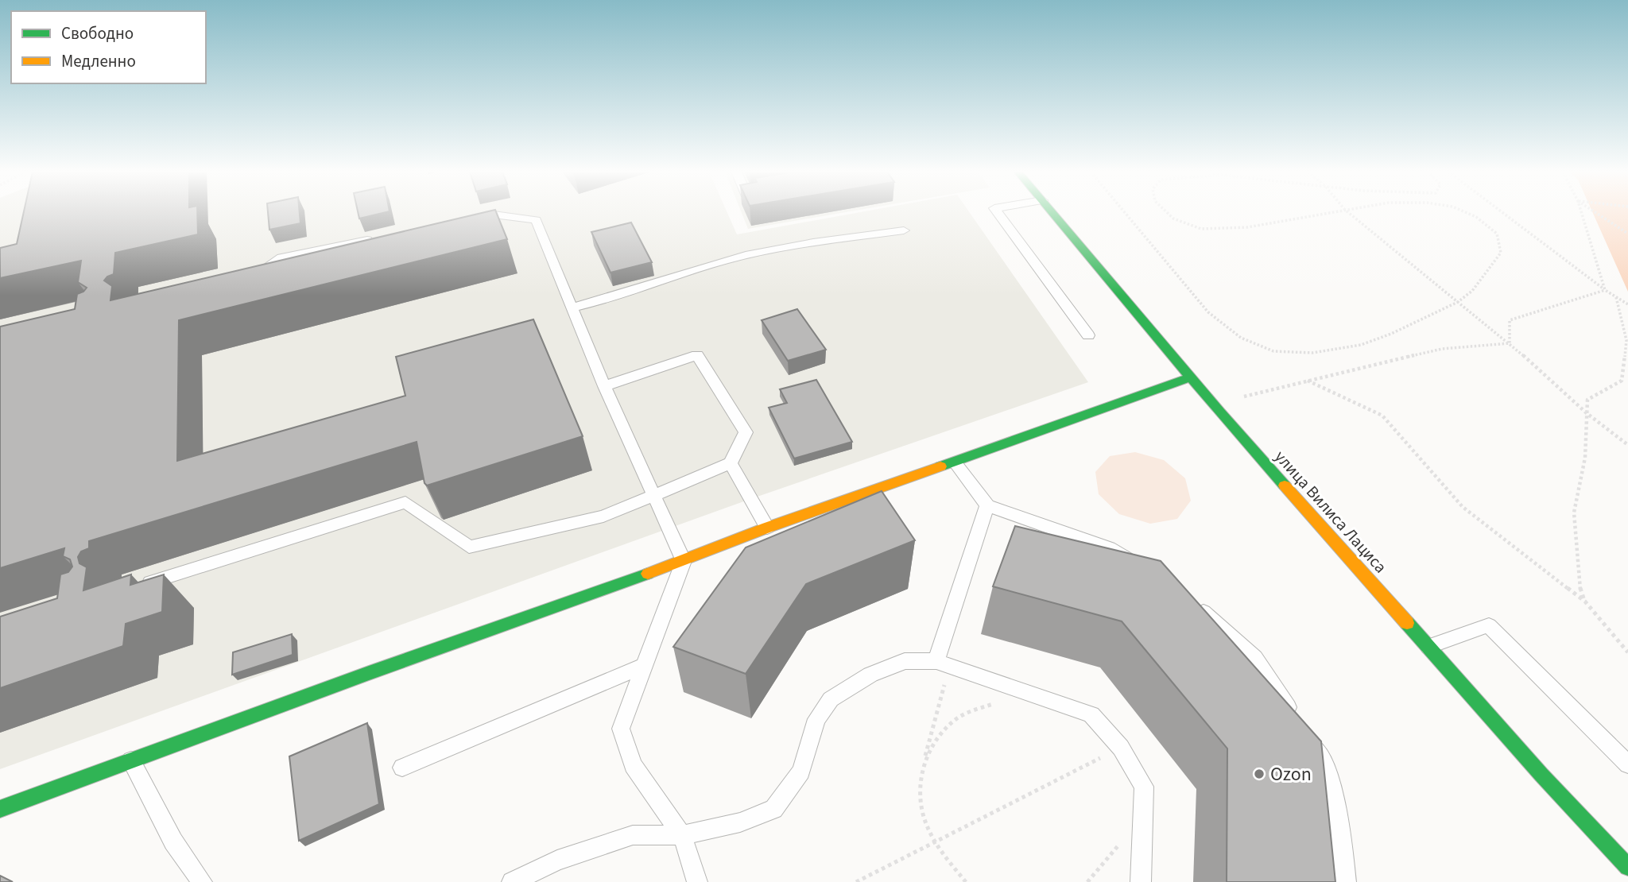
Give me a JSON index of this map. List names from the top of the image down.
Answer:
{
  "streets": {
    "street": ["улица Вилиса Лациса"]
  },
  "places": ["Ozon"],
  "legend": ["Свободно", "Медленно"]
}
